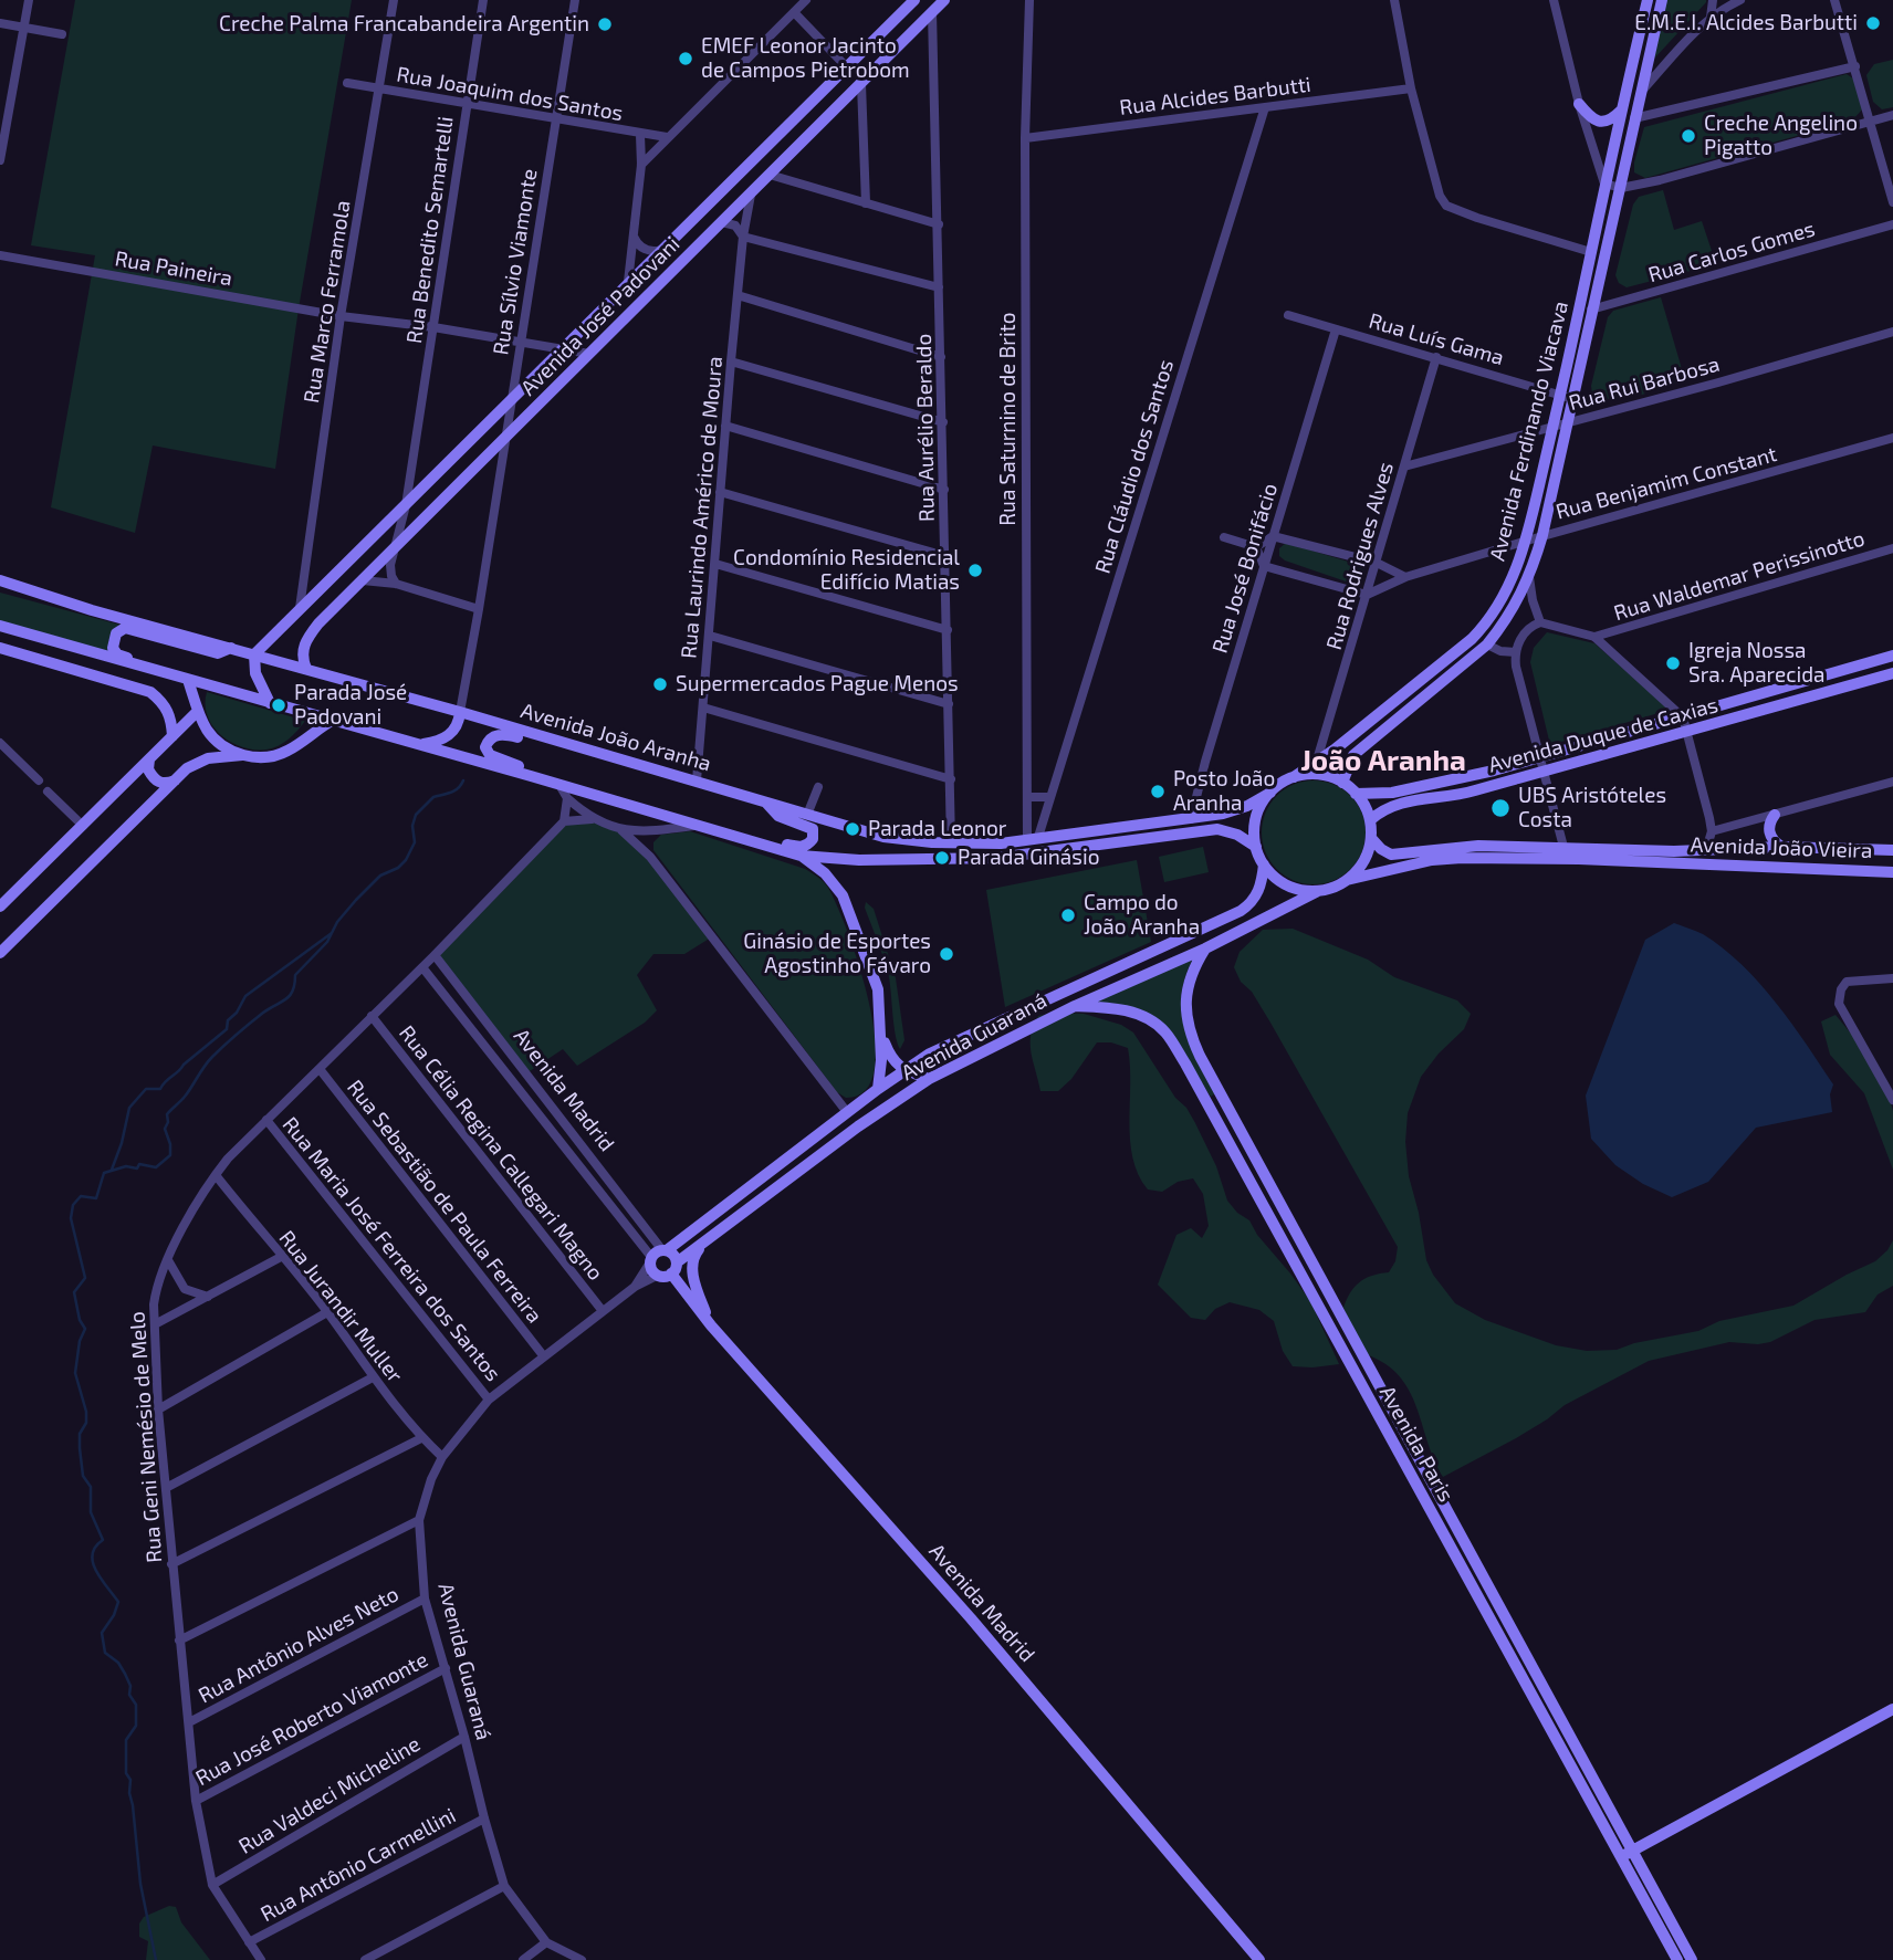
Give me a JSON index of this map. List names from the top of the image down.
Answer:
{
  "streets": {
    "street": [
      "Rua Joaquim dos Santos",
      "Rua Alcides Barbutti",
      "Rua Benedito Semartelli",
      "Rua Carlos Gomes",
      "Rua Sílvio Viamonte",
      "Rua Paineira",
      "Rua Marco Ferramola",
      "Avenida José Padovani",
      "Rua Luís Gama",
      "Rua Rui Barbosa",
      "Rua Saturnino de Brito",
      "Rua Aurélio Beraldo",
      "Avenida Ferdinando Viacava",
      "Rua Cláudio dos Santos",
      "Rua Benjamim Constant",
      "Rua Laurindo Américo de Moura",
      "Rua Rodrigues Alves",
      "Rua José Bonifácio",
      "Rua Waldemar Perissinotto",
      "Avenida Duque de Caxias",
      "Avenida João Aranha",
      "Avenida João Vieira",
      "Avenida Guaraná",
      "Avenida Madrid",
      "Rua Célia Regina Callegari Magno",
      "Rua Sebastião de Paula Ferreira",
      "Rua Maria José Ferreira dos Santos",
      "Rua Jurandir Muller",
      "Rua Geni Nemésio de Melo",
      "Avenida Paris",
      "Rua Antônio Alves Neto",
      "Rua José Roberto Viamonte",
      "Rua Valdeci Micheline",
      "Rua Antônio Carmellini"
    ]
  },
  "crossings": [
    ["Rua Joaquim dos Santos", "Rua Benedito Semartelli"],
    ["Rua Joaquim dos Santos", "Rua Sílvio Viamonte"],
    ["Rua Joaquim dos Santos", "Rua Marco Ferramola"],
    ["Rua Alcides Barbutti", "Rua Saturnino de Brito"],
    ["Rua Alcides Barbutti", "Rua Cláudio dos Santos"],
    ["Rua Benedito Semartelli", "Rua Paineira"],
    ["Rua Benedito Semartelli", "Avenida José Padovani"],
    ["Rua Carlos Gomes", "Avenida Ferdinando Viacava"],
    ["Rua Sílvio Viamonte", "Rua Paineira"],
    ["Rua Sílvio Viamonte", "Avenida José Padovani"],
    ["Rua Sílvio Viamonte", "Avenida João Aranha"],
    ["Rua Paineira", "Rua Marco Ferramola"],
    ["Rua Paineira", "Avenida José Padovani"],
    ["Rua Marco Ferramola", "Avenida José Padovani"],
    ["Avenida José Padovani", "Rua Aurélio Beraldo"],
    ["Avenida José Padovani", "Rua Laurindo Américo de Moura"],
    ["Avenida José Padovani", "Avenida João Aranha"],
    ["Rua Luís Gama", "Avenida Ferdinando Viacava"],
    ["Rua Luís Gama", "Rua Rodrigues Alves"],
    ["Rua Luís Gama", "Rua José Bonifácio"],
    ["Rua Rui Barbosa", "Avenida Ferdinando Viacava"],
    ["Rua Rui Barbosa", "Rua Rodrigues Alves"],
    ["Rua Saturnino de Brito", "Rua Cláudio dos Santos"],
    ["Rua Saturnino de Brito", "Avenida João Aranha"],
    ["Rua Aurélio Beraldo", "Avenida João Aranha"],
    ["Avenida Ferdinando Viacava", "Rua Benjamim Constant"],
    ["Avenida Ferdinando Viacava", "Rua Rodrigues Alves"],
    ["Avenida Ferdinando Viacava", "Avenida Duque de Caxias"],
    ["Avenida Ferdinando Viacava", "Avenida João Aranha"],
    ["Avenida Ferdinando Viacava", "Avenida João Vieira"],
    ["Avenida Ferdinando Viacava", "Avenida Guaraná"],
    ["Rua Cláudio dos Santos", "Avenida João Aranha"],
    ["Rua Benjamim Constant", "Rua Rodrigues Alves"],
    ["Rua Laurindo Américo de Moura", "Avenida João Aranha"],
    ["Rua José Bonifácio", "Avenida João Aranha"],
    ["Avenida Duque de Caxias", "Avenida João Aranha"],
    ["Avenida Duque de Caxias", "Avenida João Vieira"],
    ["Avenida Duque de Caxias", "Avenida Guaraná"],
    ["Avenida João Aranha", "Avenida João Vieira"],
    ["Avenida João Aranha", "Avenida Guaraná"],
    ["Avenida João Vieira", "Avenida Guaraná"],
    ["Avenida Guaraná", "Avenida Madrid"],
    ["Avenida Guaraná", "Rua Célia Regina Callegari Magno"],
    ["Avenida Guaraná", "Rua Sebastião de Paula Ferreira"],
    ["Avenida Guaraná", "Rua Maria José Ferreira dos Santos"],
    ["Avenida Guaraná", "Rua Jurandir Muller"],
    ["Avenida Guaraná", "Avenida Paris"],
    ["Avenida Guaraná", "Rua Antônio Alves Neto"],
    ["Avenida Guaraná", "Rua José Roberto Viamonte"],
    ["Avenida Guaraná", "Rua Valdeci Micheline"],
    ["Avenida Guaraná", "Rua Antônio Carmellini"],
    ["Avenida Madrid", "Rua Geni Nemésio de Melo"],
    ["Rua Célia Regina Callegari Magno", "Rua Geni Nemésio de Melo"],
    ["Rua Sebastião de Paula Ferreira", "Rua Geni Nemésio de Melo"],
    ["Rua Maria José Ferreira dos Santos", "Rua Geni Nemésio de Melo"],
    ["Rua Jurandir Muller", "Rua Geni Nemésio de Melo"],
    ["Rua Geni Nemésio de Melo", "Rua Antônio Alves Neto"],
    ["Rua Geni Nemésio de Melo", "Rua José Roberto Viamonte"],
    ["Rua Geni Nemésio de Melo", "Rua Valdeci Micheline"],
    ["Rua Geni Nemésio de Melo", "Rua Antônio Carmellini"]
  ],
  "districts": ["João Aranha"],
  "places": [
    "E.M.E.I. Alcides Barbutti",
    "Creche Palma Francabandeira Argentin",
    "EMEF Leonor Jacinto de Campos Pietrobom",
    "Creche Angelino Pigatto",
    "Condomínio Residencial Edifício Matias",
    "Igreja Nossa Sra. Aparecida",
    "Supermercados Pague Menos",
    "Parada José Padovani",
    "Posto João Aranha",
    "UBS Aristóteles Costa",
    "Parada Leonor",
    "Parada Ginásio",
    "Campo do João Aranha",
    "Ginásio de Esportes Agostinho Fávaro"
  ]
}
